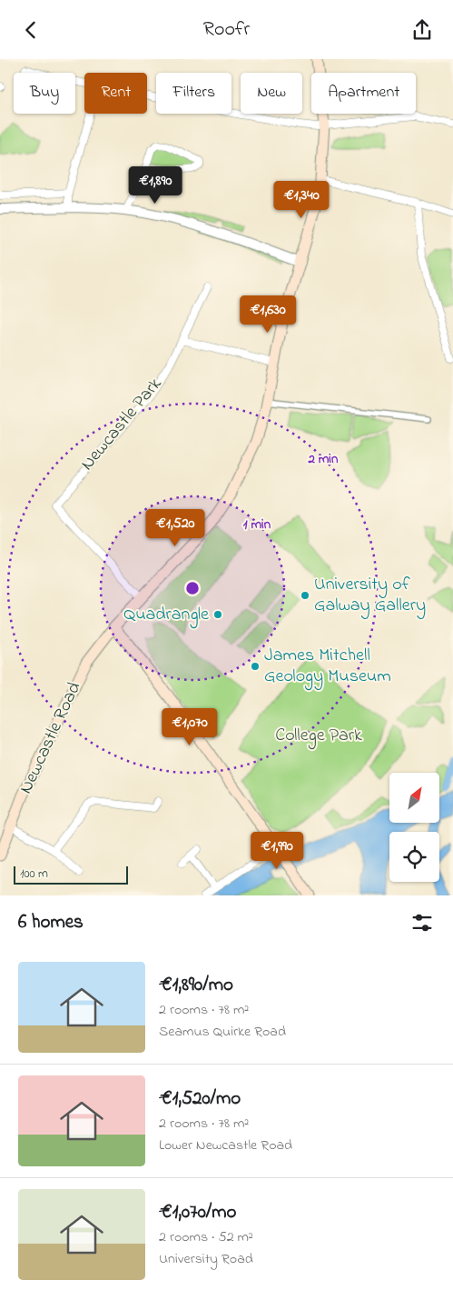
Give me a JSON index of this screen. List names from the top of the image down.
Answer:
{
  "streets": {
    "main road": ["Newcastle Road"],
    "street": ["Newcastle Park"]
  },
  "crossings": [
    ["Newcastle Park", "Newcastle Road"]
  ],
  "parks": ["College Park"],
  "places": ["University of Galway Gallery", "Quadrangle", "James Mitchell Geology Museum"],
  "scale_bar": "100 m",
  "north": "top right",
  "page": {
    "header": "Roofr",
    "chip": [
      "Buy",
      "Rent",
      "Filters",
      "New",
      "Apartment"
    ],
    "price": [
      "€1,890",
      "€1,340",
      "€1,630",
      "€1,520",
      "€1,070",
      "€1,990"
    ],
    "scale": "100 m",
    "heading": "6 homes",
    "list": [
      {
        "name": "€1,890/mo",
        "note": "2 rooms · 78 m² · Seamus Quirke Road"
      },
      {
        "name": "€1,520/mo",
        "note": "2 rooms · 78 m² · Lower Newcastle Road"
      },
      {
        "name": "€1,070/mo",
        "note": "2 rooms · 52 m² · University Road"
      }
    ]
  },
  "rings": ["2 min", "1 min"]
}
